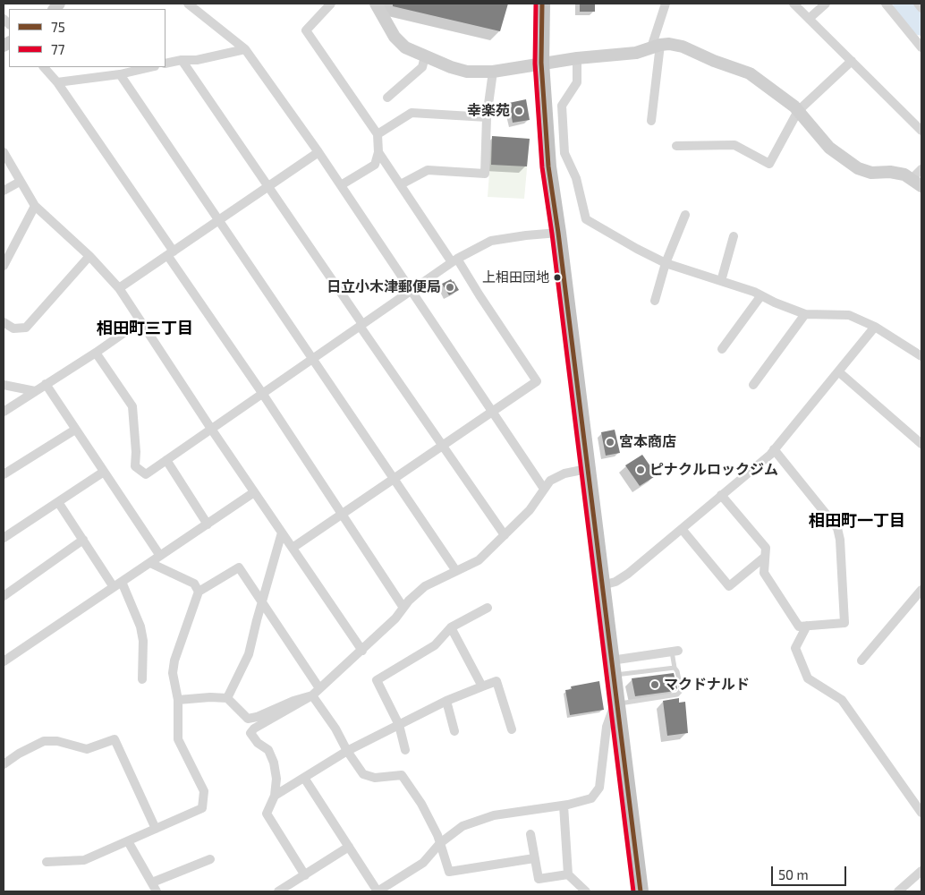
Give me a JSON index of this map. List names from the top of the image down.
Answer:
{
  "districts": ["相田町三丁目", "相田町一丁目"],
  "places": [
    "幸楽苑",
    "上相田団地",
    "日立小木津郵便局",
    "宮本商店",
    "ピナクルロックジム",
    "マクドナルド"
  ],
  "lines": ["transit line 75", "transit line 77"],
  "legend": ["75", "77"],
  "scale_bar": "50 m"
}
